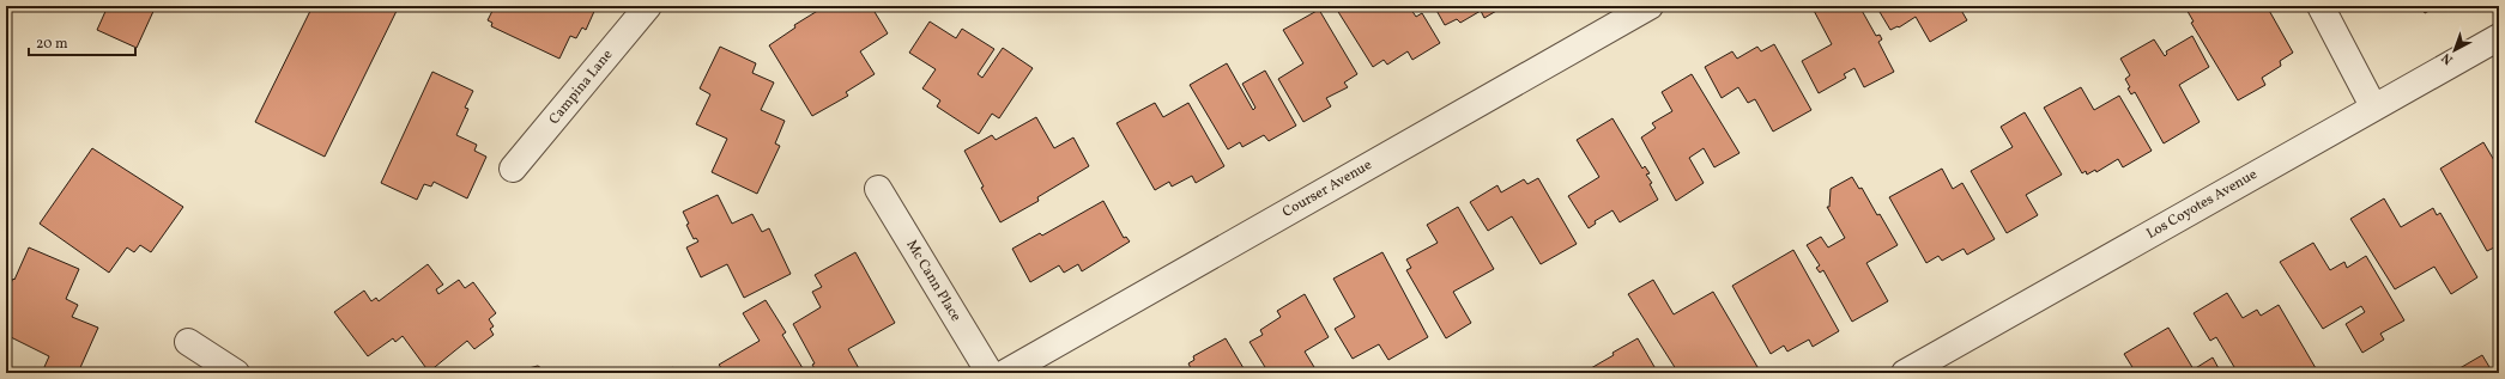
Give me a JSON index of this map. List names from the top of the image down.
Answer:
{
  "streets": {
    "street": [
      "Campina Lane",
      "Courser Avenue",
      "Los Coyotes Avenue",
      "Mc Cann Place"
    ]
  },
  "scale_bar": "20 m",
  "north": "bottom left"
}
